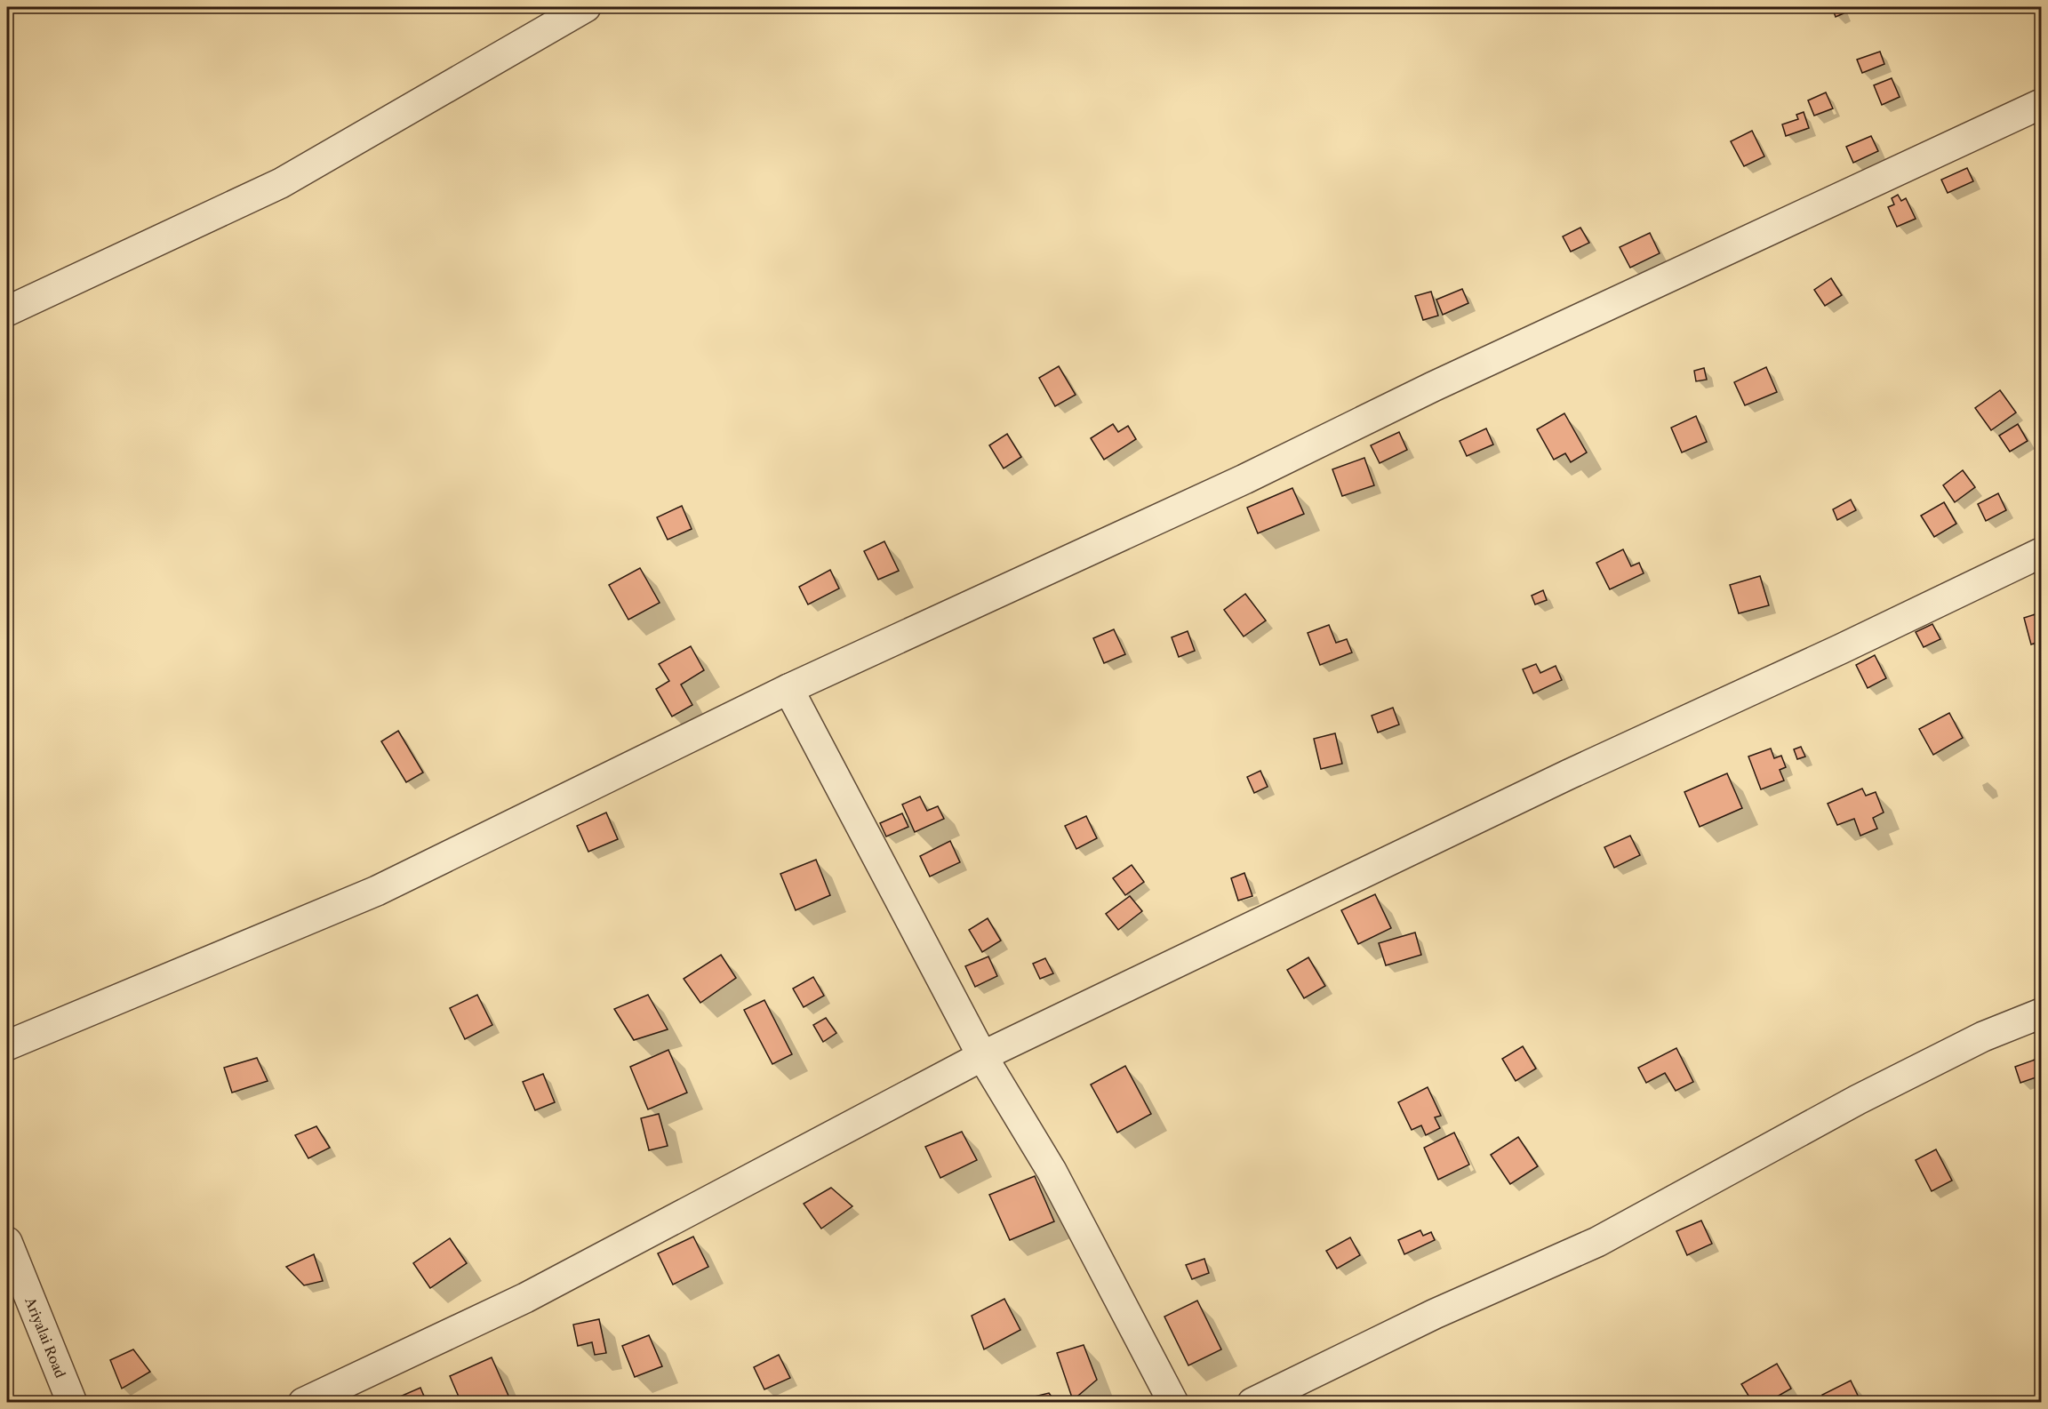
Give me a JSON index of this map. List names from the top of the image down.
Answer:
{
  "streets": {
    "street": ["Ariyalai Road"]
  }
}
